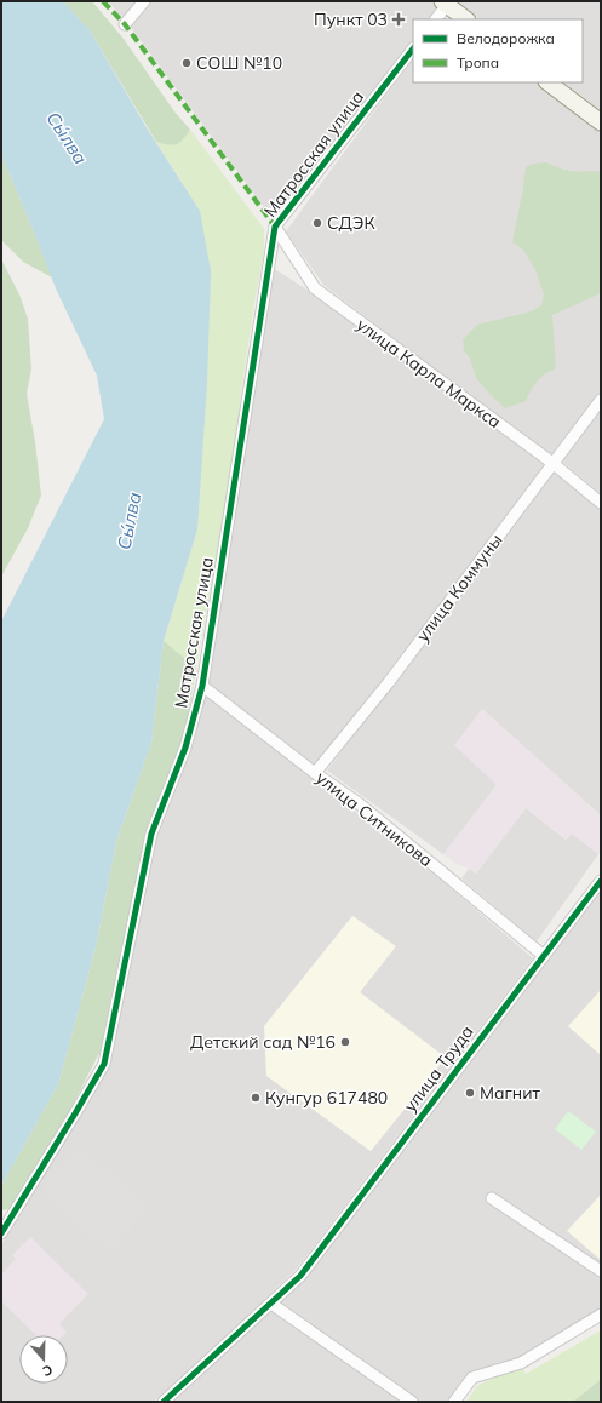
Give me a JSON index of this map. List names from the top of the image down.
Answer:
{
  "streets": {
    "street": [
      "Матросская улица",
      "улица Карла Маркса",
      "улица Коммуны",
      "улица Ситникова",
      "улица Труда"
    ]
  },
  "crossings": [
    ["Матросская улица", "улица Карла Маркса"],
    ["Матросская улица", "улица Ситникова"],
    ["улица Карла Маркса", "улица Коммуны"],
    ["улица Коммуны", "улица Ситникова"],
    ["улица Ситникова", "улица Труда"]
  ],
  "water": ["Сы́лва"],
  "places": {
    "health": ["Пункт 03"],
    "other": [
      "СОШ №10",
      "СДЭК",
      "Детский сад №16",
      "Магнит",
      "Кунгур 617480"
    ]
  },
  "legend": ["Велодорожка", "Тропа"],
  "north": "bottom"
}
